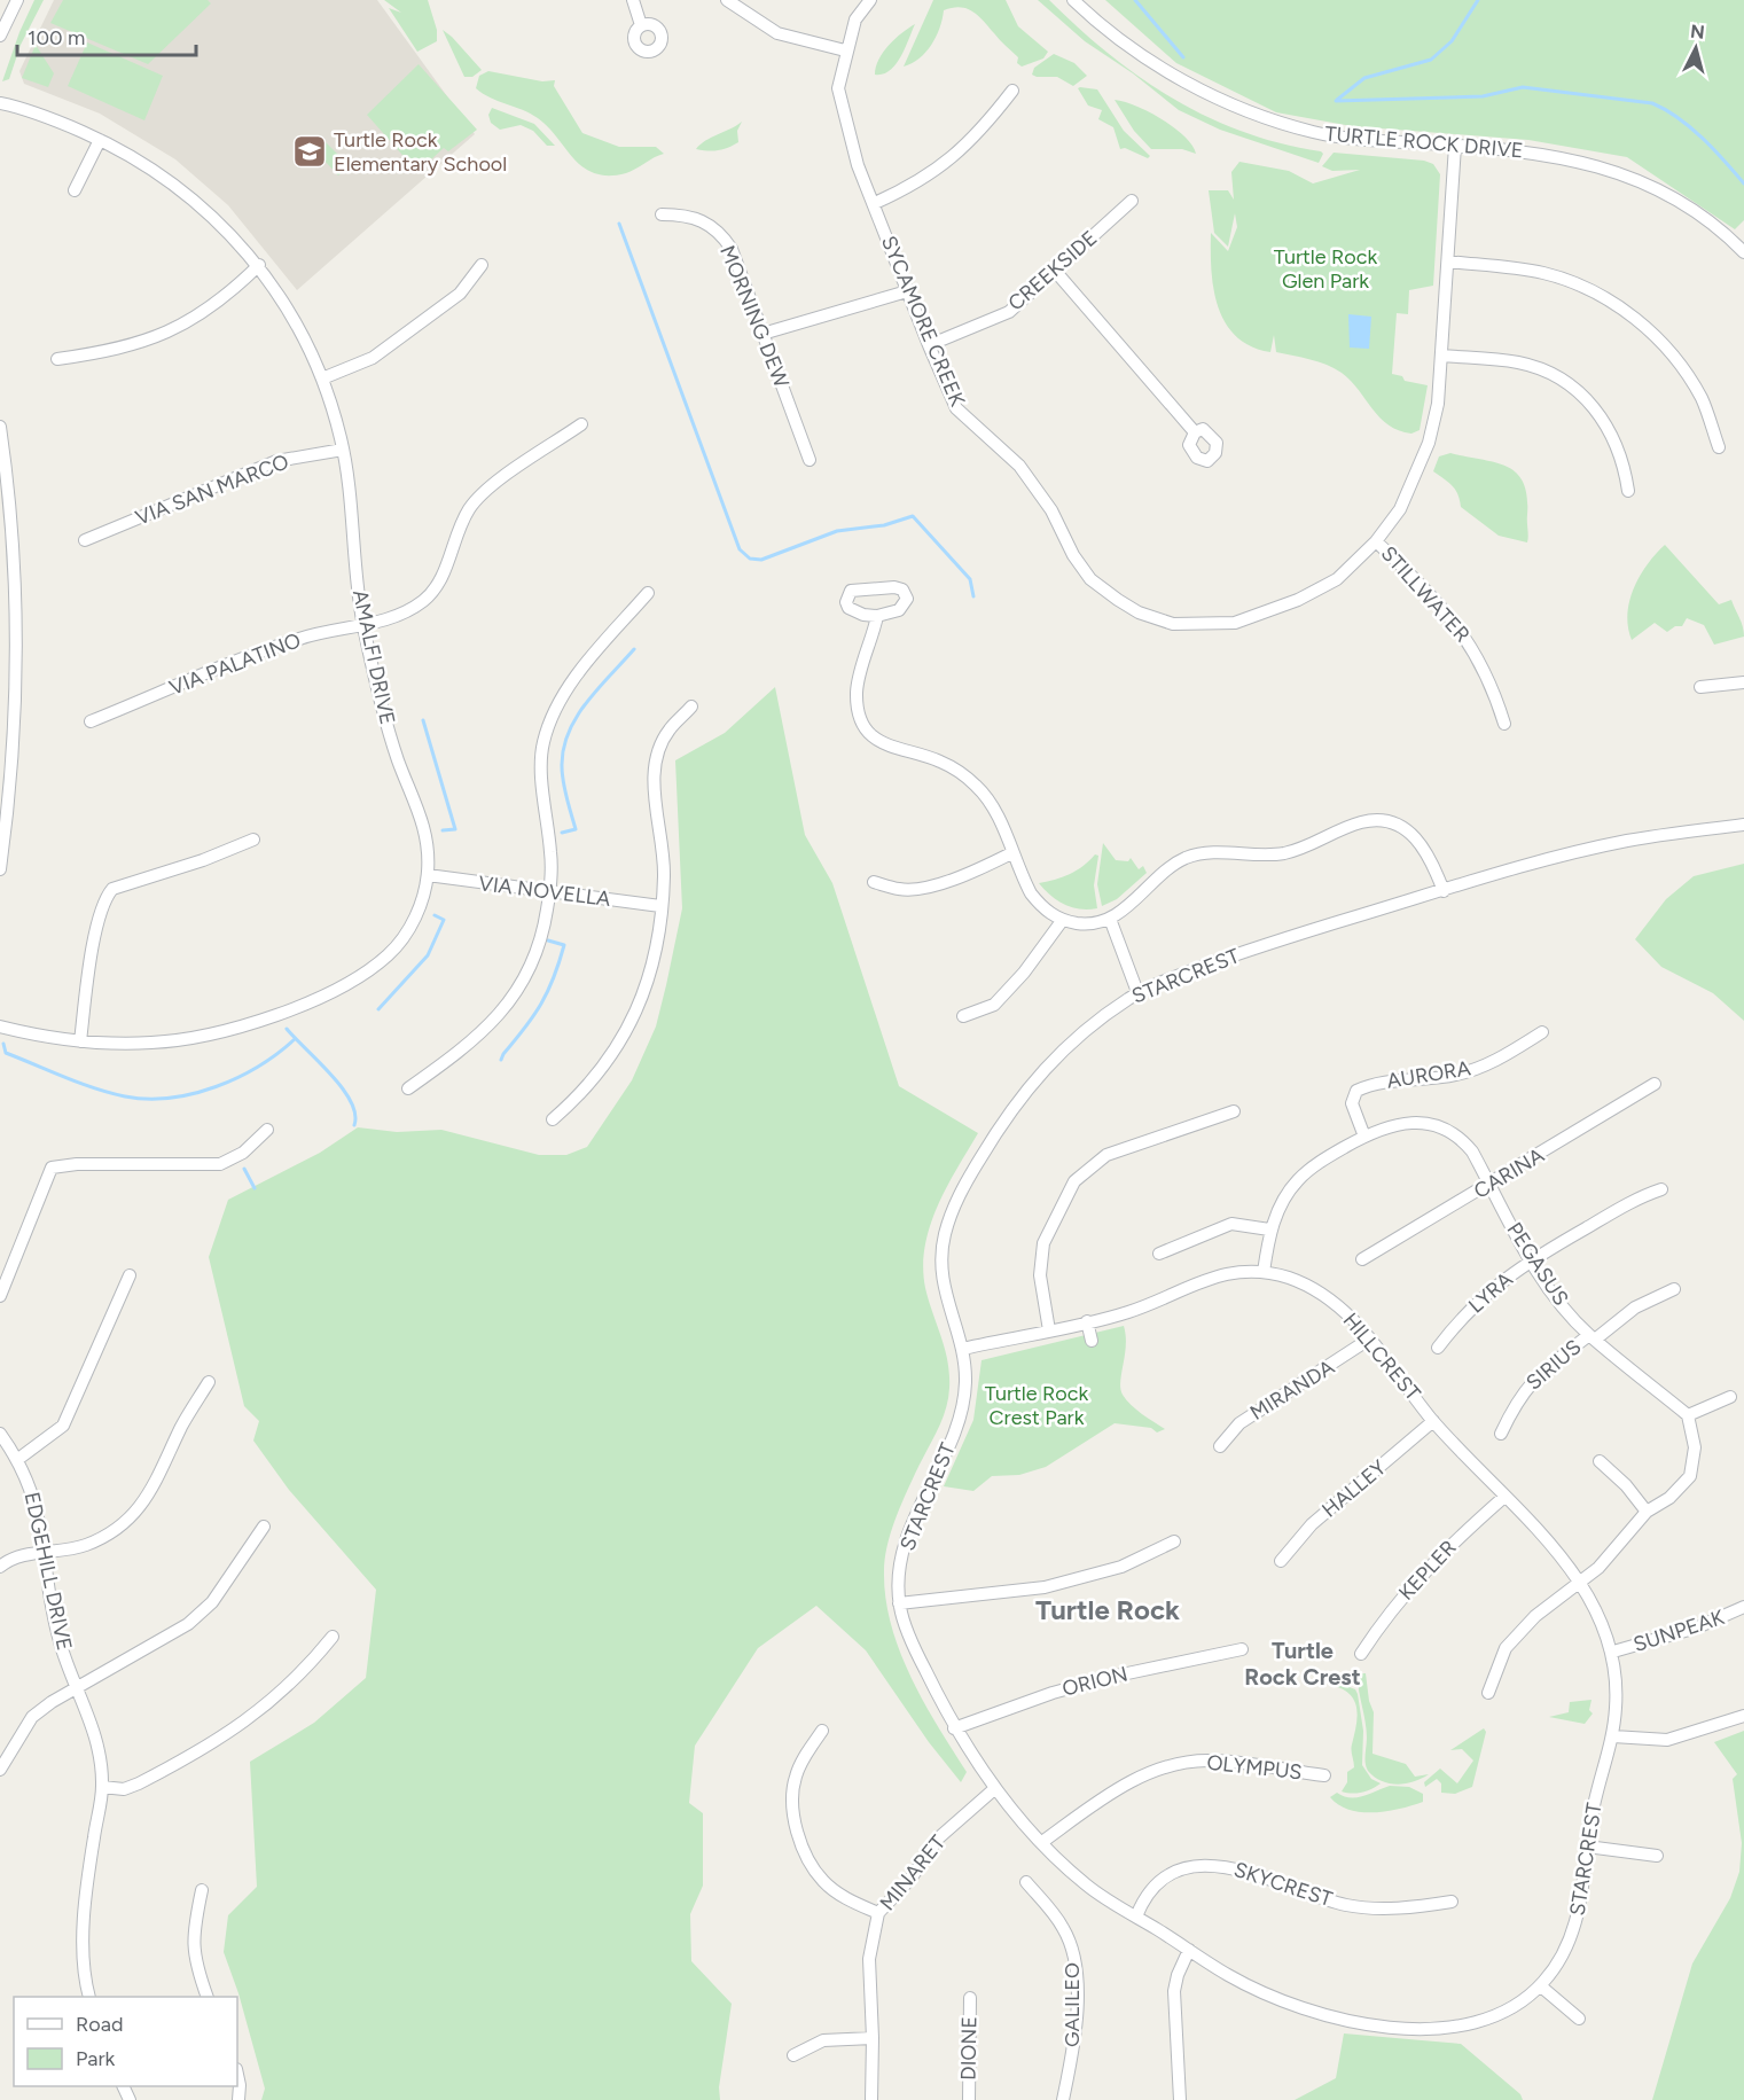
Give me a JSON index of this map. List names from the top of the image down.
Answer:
{
  "streets": {
    "street": [
      "TURTLE ROCK DRIVE",
      "CREEKSIDE",
      "MORNING DEW",
      "SYCAMORE CREEK",
      "VIA SAN MARCO",
      "STILLWATER",
      "AMALFI DRIVE",
      "VIA PALATINO",
      "VIA NOVELLA",
      "STARCREST",
      "AURORA",
      "CARINA",
      "PEGASUS",
      "LYRA",
      "HILLCREST",
      "SIRIUS",
      "MIRANDA",
      "HALLEY",
      "KEPLER",
      "EDGEHILL DRIVE",
      "SUNPEAK",
      "ORION",
      "OLYMPUS",
      "MINARET",
      "SKYCREST",
      "GALILEO",
      "DIONE"
    ]
  },
  "crossings": [
    ["TURTLE ROCK DRIVE", "SYCAMORE CREEK"],
    ["CREEKSIDE", "SYCAMORE CREEK"],
    ["SYCAMORE CREEK", "STILLWATER"],
    ["VIA SAN MARCO", "AMALFI DRIVE"],
    ["AMALFI DRIVE", "VIA PALATINO"],
    ["AMALFI DRIVE", "VIA NOVELLA"],
    ["STARCREST", "HILLCREST"],
    ["STARCREST", "ORION"],
    ["STARCREST", "OLYMPUS"],
    ["STARCREST", "MINARET"],
    ["STARCREST", "SKYCREST"],
    ["AURORA", "PEGASUS"],
    ["CARINA", "PEGASUS"],
    ["PEGASUS", "LYRA"],
    ["PEGASUS", "HILLCREST"],
    ["PEGASUS", "SIRIUS"],
    ["HILLCREST", "MIRANDA"],
    ["HILLCREST", "HALLEY"],
    ["HILLCREST", "KEPLER"],
    ["HILLCREST", "SUNPEAK"]
  ],
  "districts": ["Turtle Rock", "Turtle Rock Crest"],
  "parks": ["Turtle Rock Glen Park", "Turtle Rock Crest Park"],
  "places": {
    "school or university": ["Turtle Rock Elementary School"]
  },
  "legend": ["Road", "Park"],
  "scale_bar": "100 m",
  "north": "top"
}
